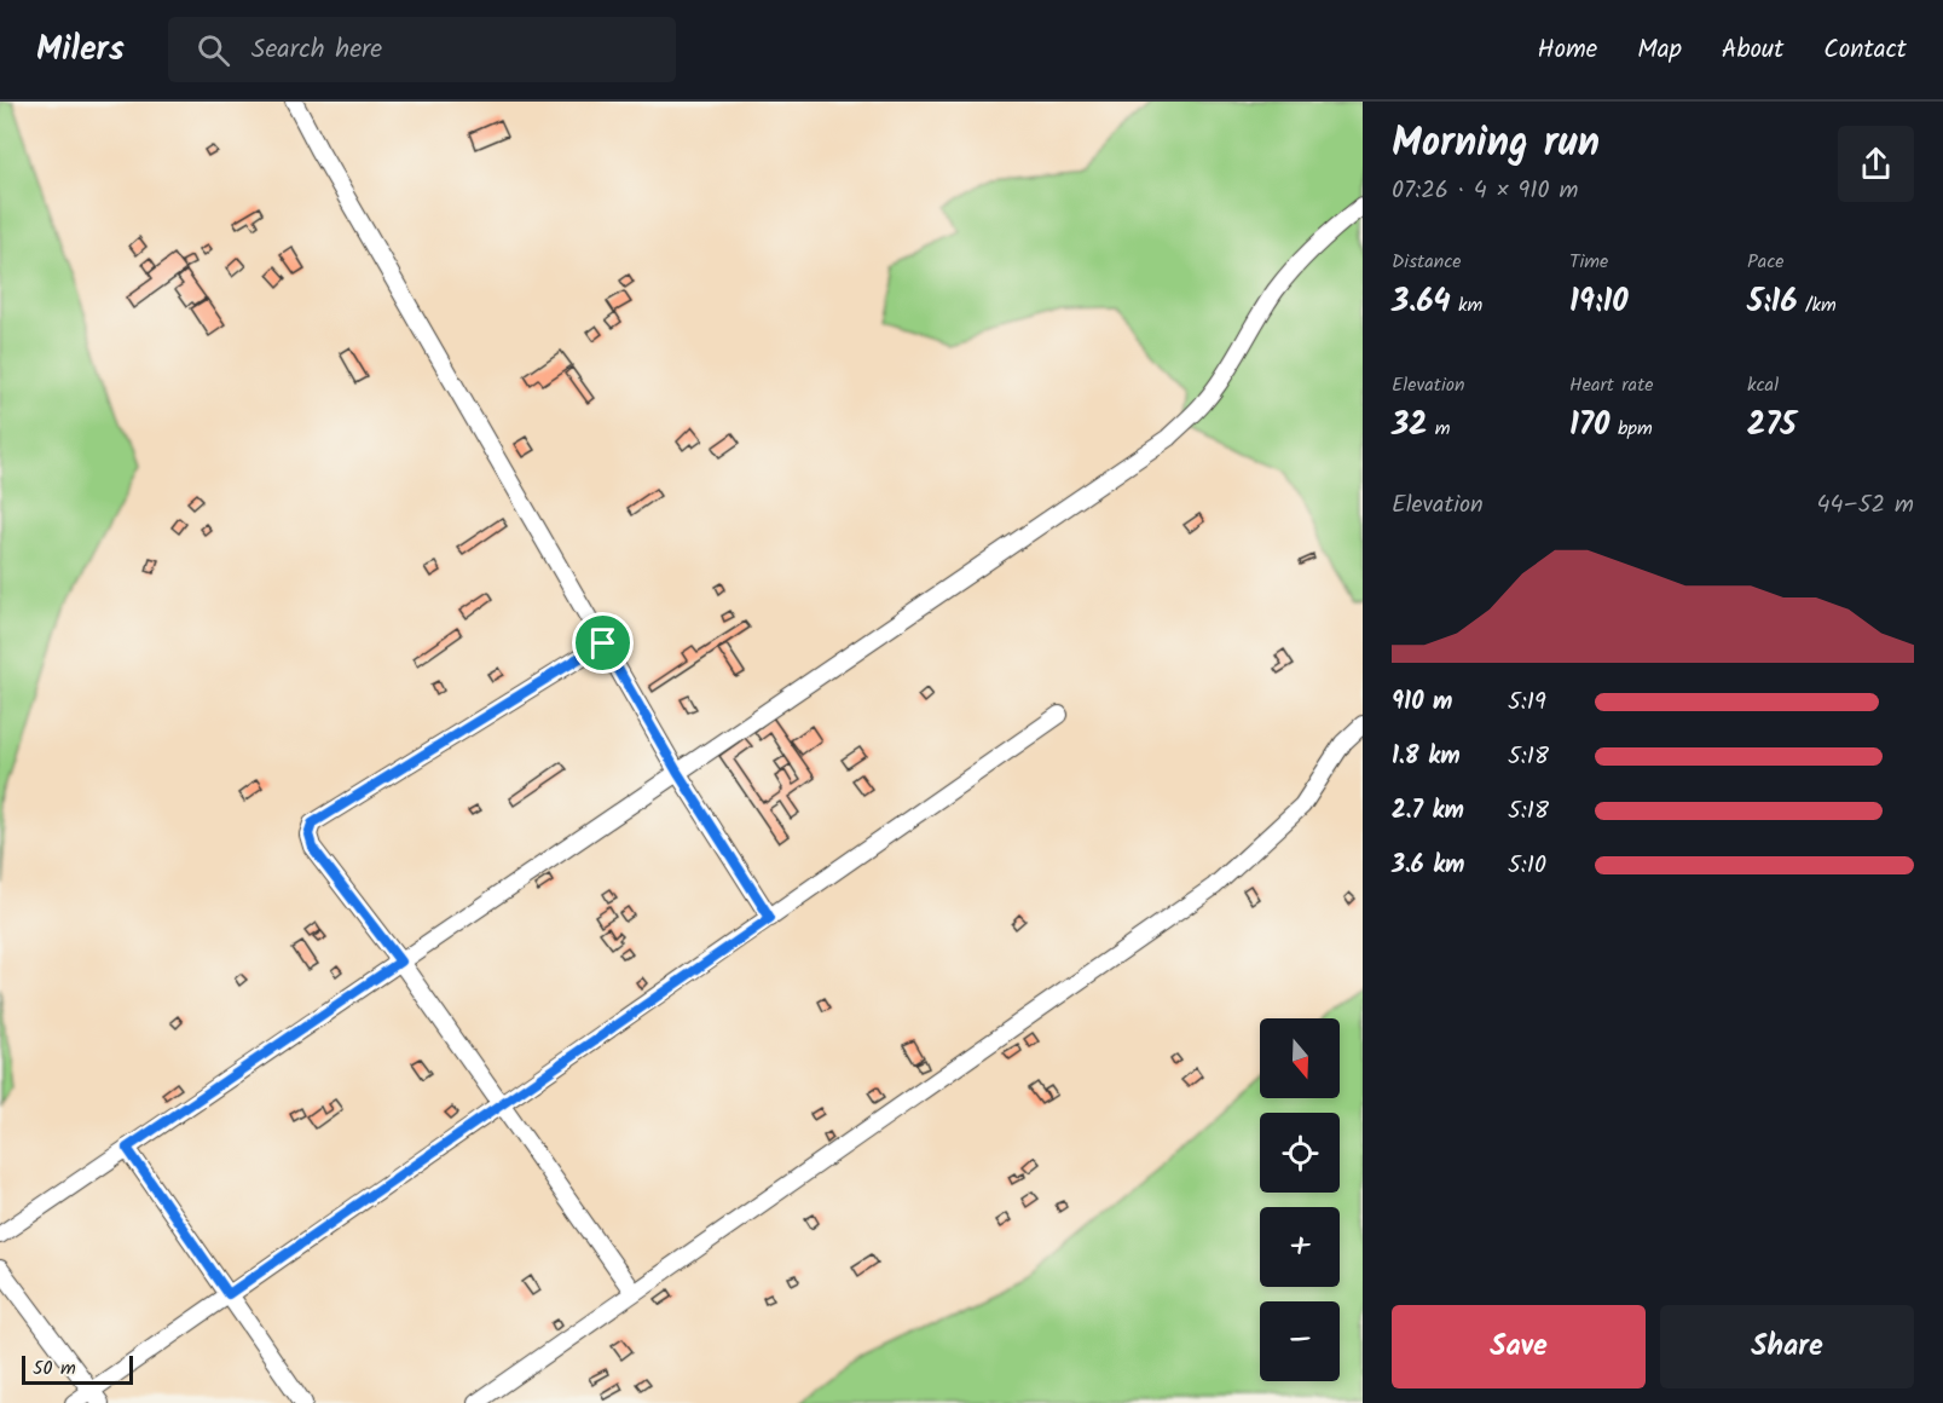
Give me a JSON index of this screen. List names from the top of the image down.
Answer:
{
  "scale_bar": "50 m",
  "north": "bottom",
  "page": {
    "header": "Milers",
    "search": "Search here",
    "nav": [
      "Home",
      "Map",
      "About",
      "Contact"
    ],
    "heading": ["Morning run", "07:26 · 4 × 910 m"],
    "stats": [
      ["Distance", "3.64 km"],
      ["Time", "19:10"],
      ["Pace", "5:16 /km"],
      ["Elevation", "32 m"],
      ["Heart rate", "170 bpm"],
      ["kcal", "275"]
    ],
    "chart": ["Elevation", "44–52 m"],
    "list": [
      {
        "name": "910 m",
        "note": "5:19"
      },
      {
        "name": "1.8 km",
        "note": "5:18"
      },
      {
        "name": "2.7 km",
        "note": "5:18"
      },
      {
        "name": "3.6 km",
        "note": "5:10"
      }
    ],
    "map_buttons": ["+", "−"],
    "buttons": ["Save", "Share"],
    "scale": "50 m"
  }
}
